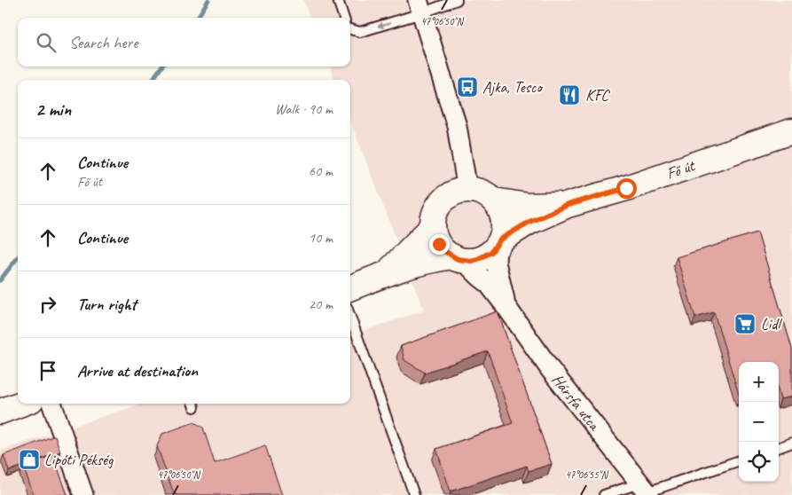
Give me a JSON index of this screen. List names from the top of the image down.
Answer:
{
  "streets": {
    "main road": ["Fő út"],
    "street": ["Hársfa utca"]
  },
  "crossings": [
    ["Fő út", "Hársfa utca"]
  ],
  "places": {
    "bus stop": ["Ajka, Tesco"],
    "restaurant": ["KFC"],
    "supermarket": ["Lidl"],
    "shop": ["Lipóti Pékség"]
  },
  "page": {
    "search": "Search here",
    "heading": ["2 min", "Walk · 90 m"],
    "list": [
      ["Continue", "Fő út", "60 m"],
      ["Continue", "10 m"],
      ["Turn right", "20 m"],
      "Arrive at destination"
    ],
    "map_buttons": ["+", "−"]
  },
  "coordinates": ["47°06'50\"N", "47°06'55\"N"]
}
